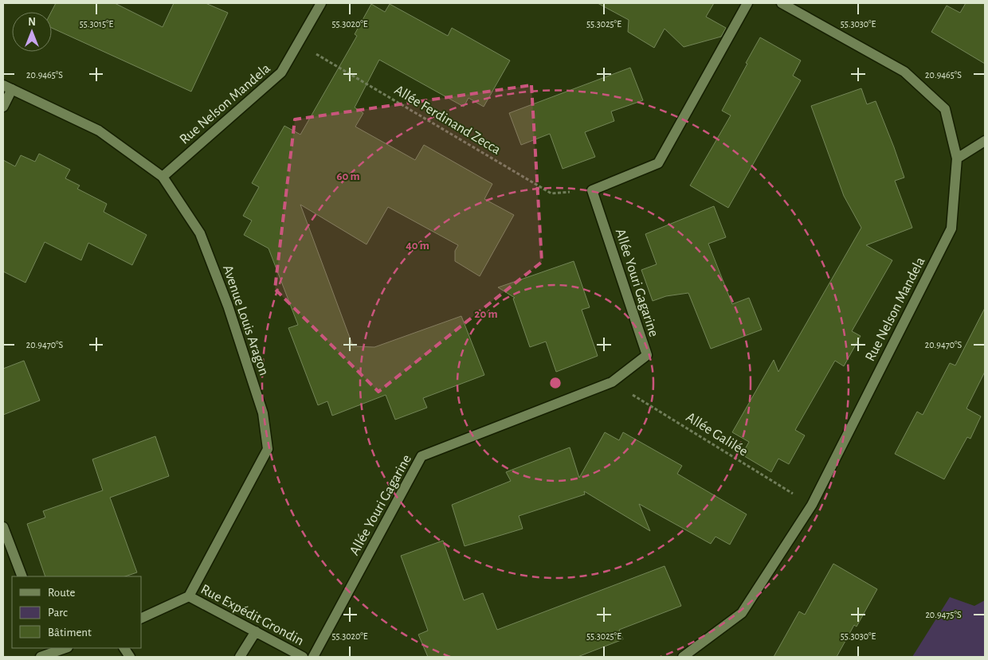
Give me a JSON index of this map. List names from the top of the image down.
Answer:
{
  "streets": {
    "street": [
      "Rue Nelson Mandela",
      "Allée Youri Gagarine",
      "Avenue Louis Aragon",
      "Rue Expédit Grondin"
    ],
    "path": ["Allée Ferdinand Zecca", "Allée Galilée"]
  },
  "crossings": [
    ["Rue Nelson Mandela", "Allée Ferdinand Zecca"],
    ["Rue Nelson Mandela", "Avenue Louis Aragon"],
    ["Rue Nelson Mandela", "Allée Galilée"],
    ["Allée Ferdinand Zecca", "Allée Youri Gagarine"],
    ["Allée Youri Gagarine", "Allée Galilée"],
    ["Avenue Louis Aragon", "Rue Expédit Grondin"]
  ],
  "legend": ["Route", "Parc", "Bâtiment"],
  "north": "top",
  "coordinates": [
    "55.3015°E",
    "55.3020°E",
    "55.3025°E",
    "55.3030°E",
    "20.9465°S",
    "20.9470°S",
    "20.9475°S"
  ],
  "rings": ["60 m", "40 m", "20 m"]
}
